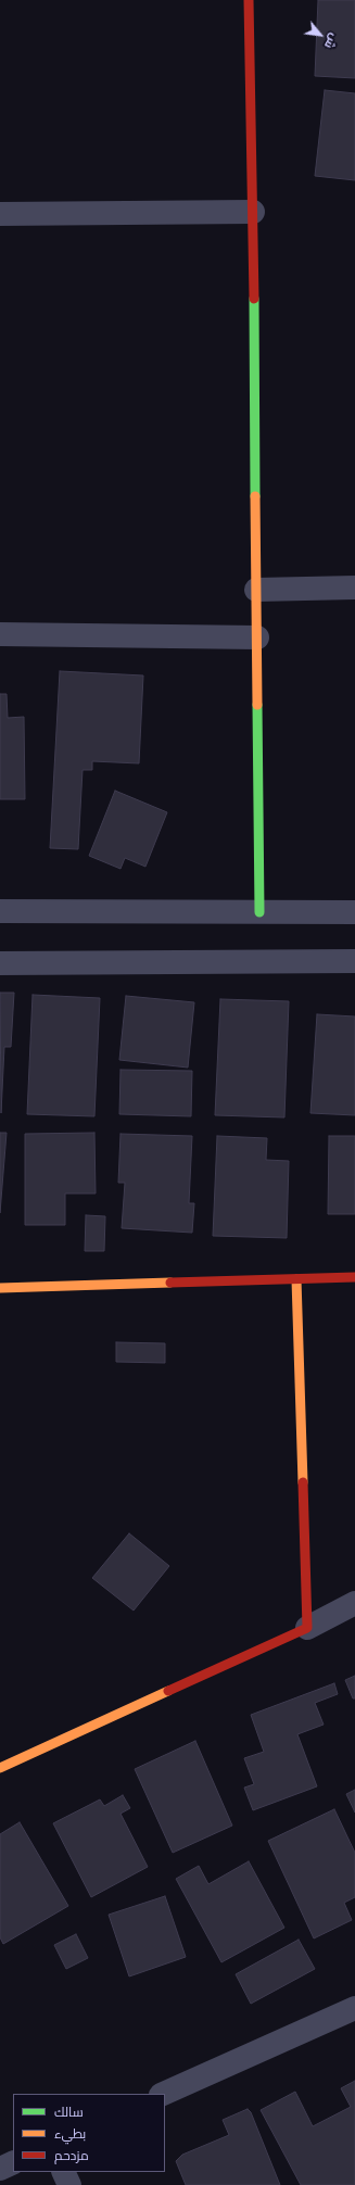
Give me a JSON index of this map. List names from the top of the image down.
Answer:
{
  "legend": ["سالك", "بطيء", "مزدحم"],
  "north": "bottom right"
}
